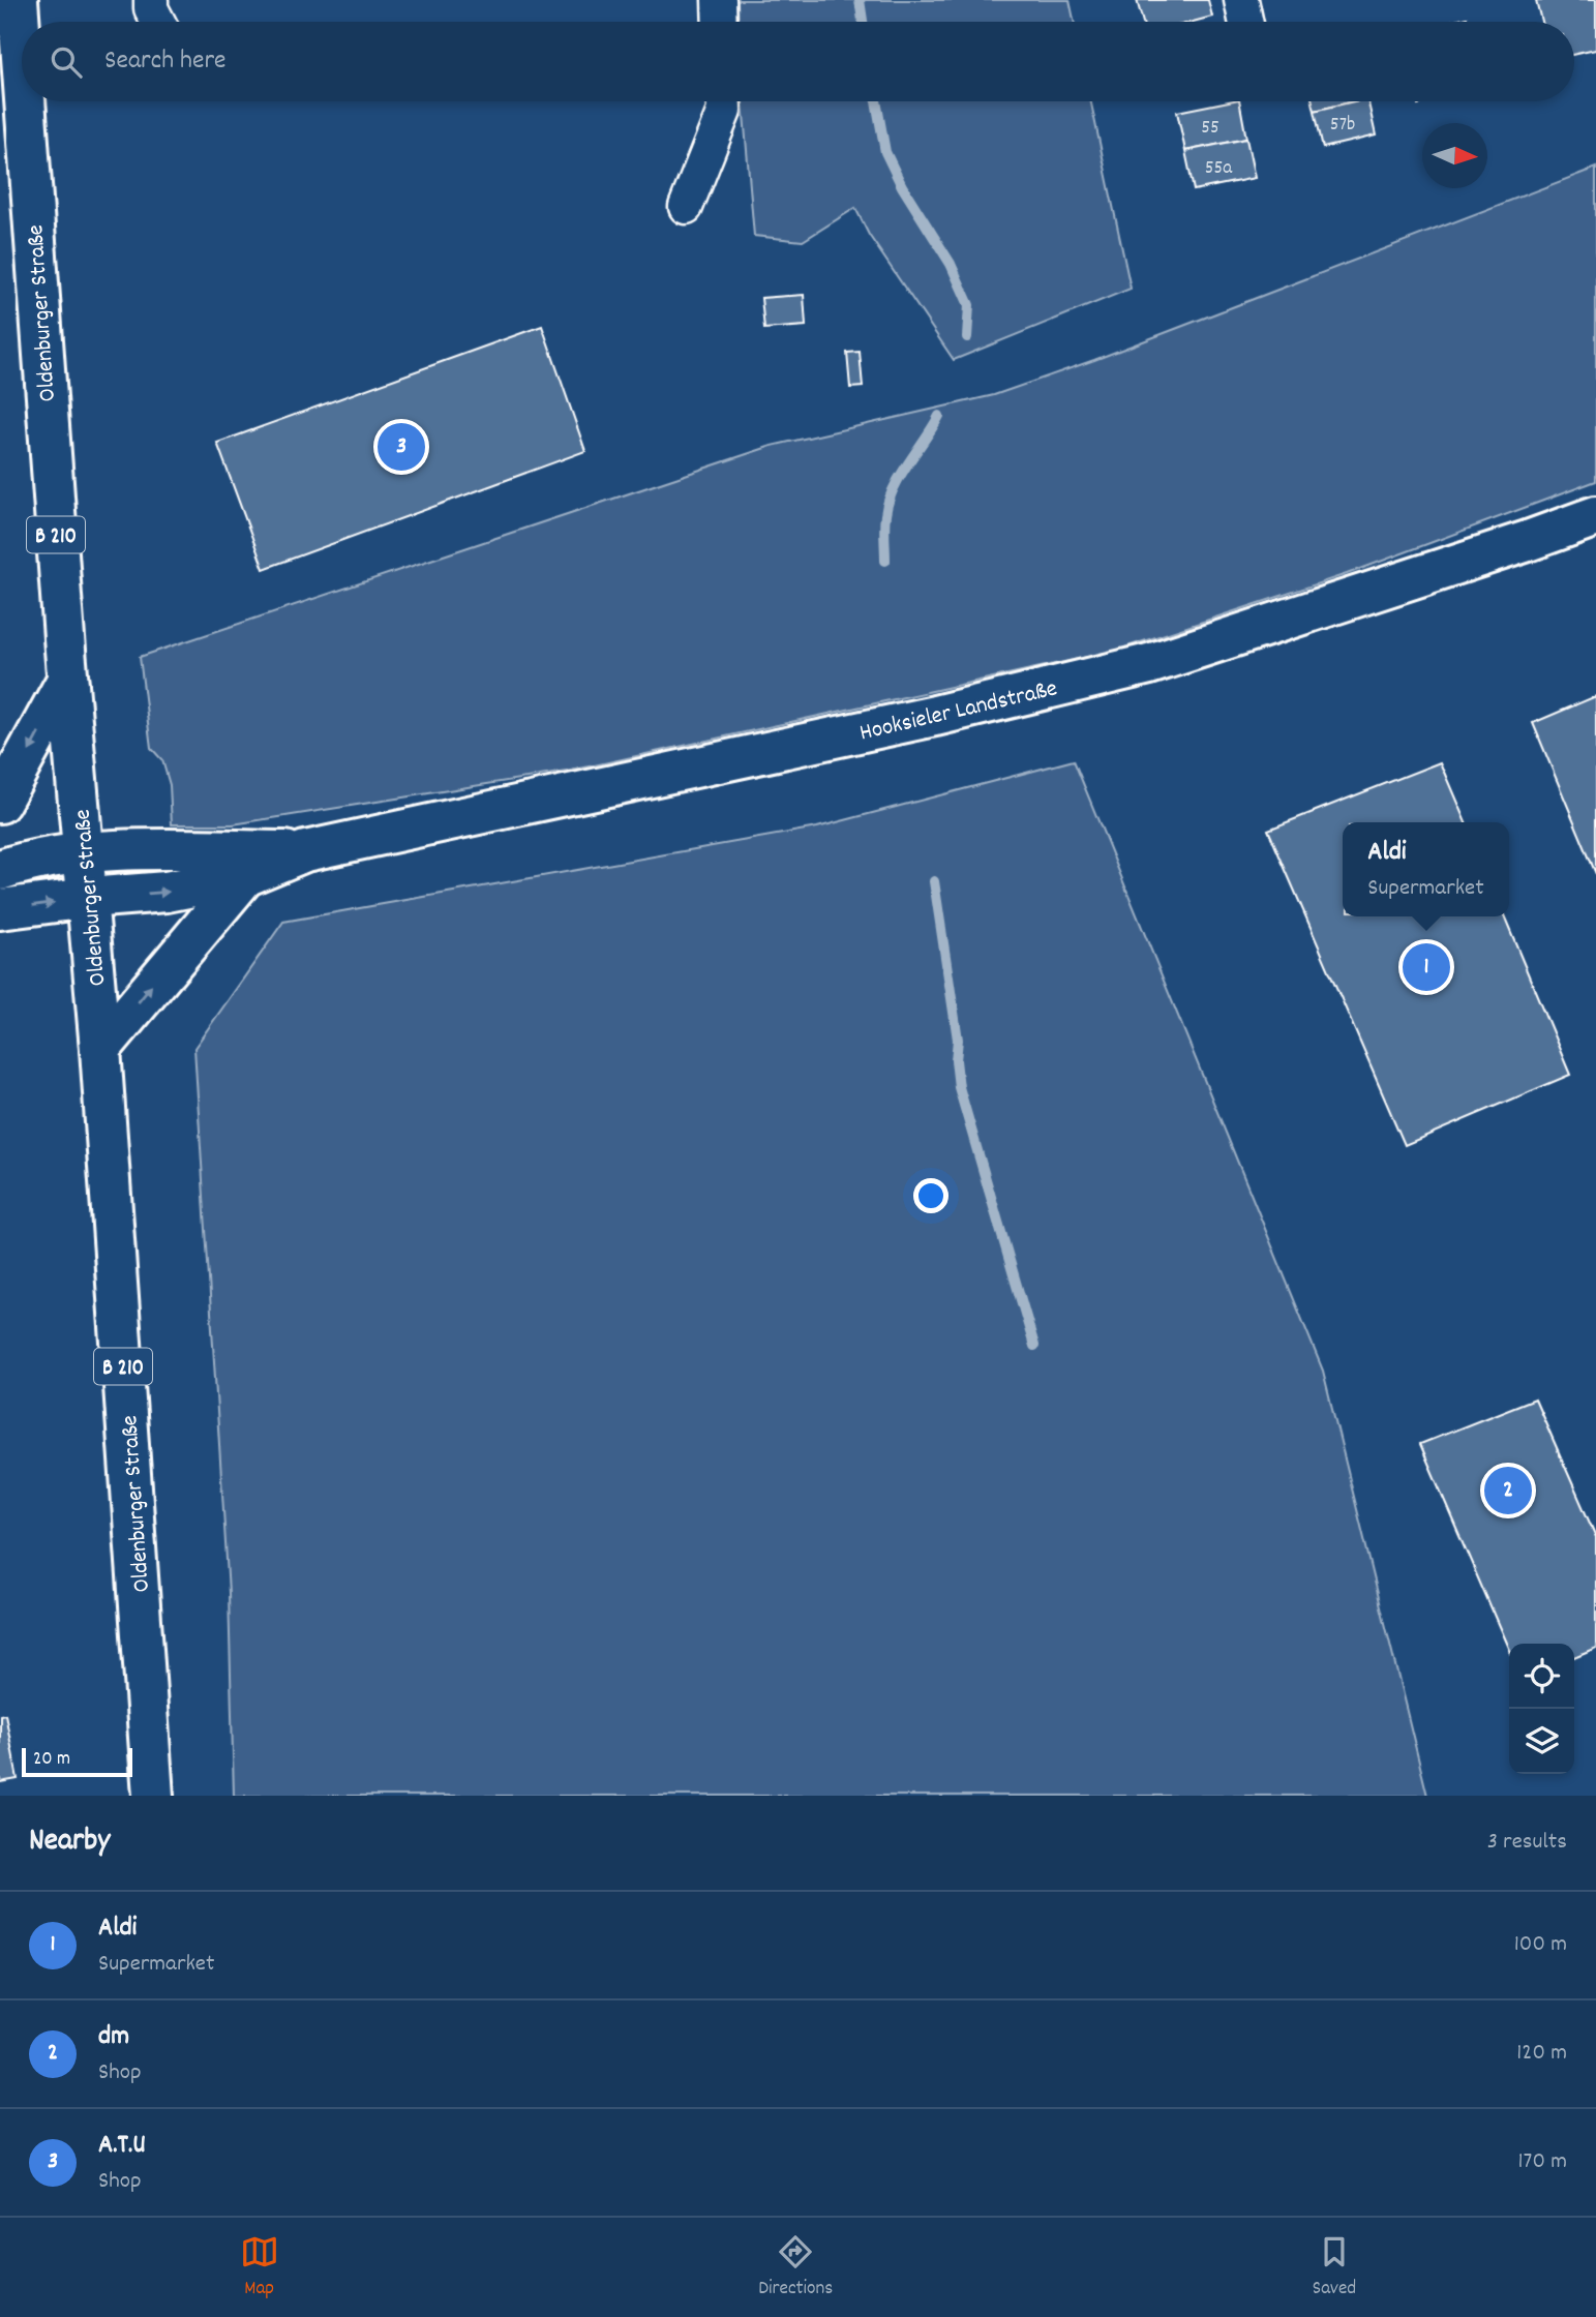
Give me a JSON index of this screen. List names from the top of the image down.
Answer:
{
  "streets": {
    "main road": ["Oldenburger Straße", "B 210", "Hooksieler Landstraße"]
  },
  "crossings": [
    ["Oldenburger Straße", "Hooksieler Landstraße"]
  ],
  "house_numbers": ["57b", "55", "55a"],
  "scale_bar": "20 m",
  "north": "right",
  "page": {
    "search": "Search here",
    "pins": ["3", "1", "2"],
    "popup": ["Aldi", "Supermarket"],
    "scale": "20 m",
    "heading": ["Nearby", "3 results"],
    "list": [
      {
        "mark": "1",
        "name": "Aldi",
        "note": "Supermarket",
        "value": "100 m"
      },
      {
        "mark": "2",
        "name": "dm",
        "note": "Shop",
        "value": "120 m"
      },
      {
        "mark": "3",
        "name": "A.T.U",
        "note": "Shop",
        "value": "170 m"
      }
    ],
    "nav": ["Map", "Directions", "Saved"]
  }
}
